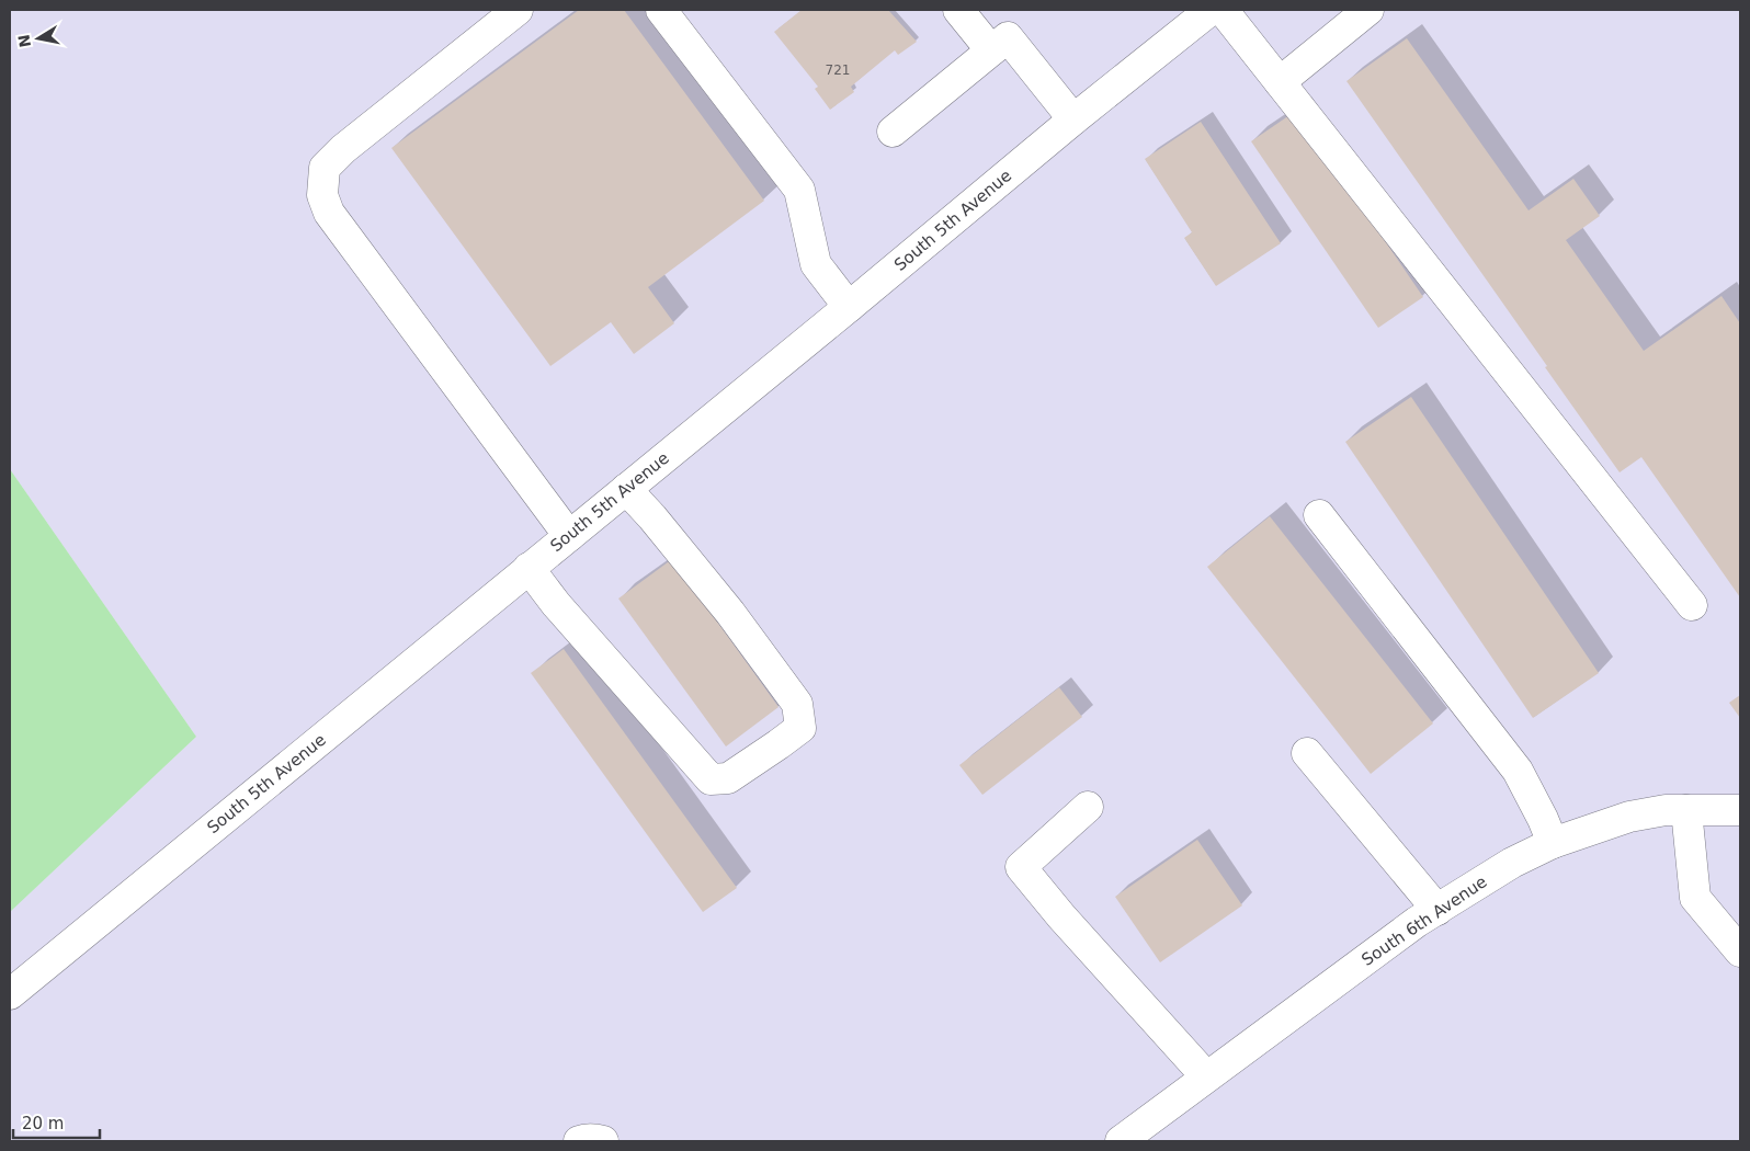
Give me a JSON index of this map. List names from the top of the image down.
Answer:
{
  "streets": {
    "street": ["South 5th Avenue", "South 6th Avenue"]
  },
  "house_numbers": ["721"],
  "scale_bar": "20 m",
  "north": "left"
}
